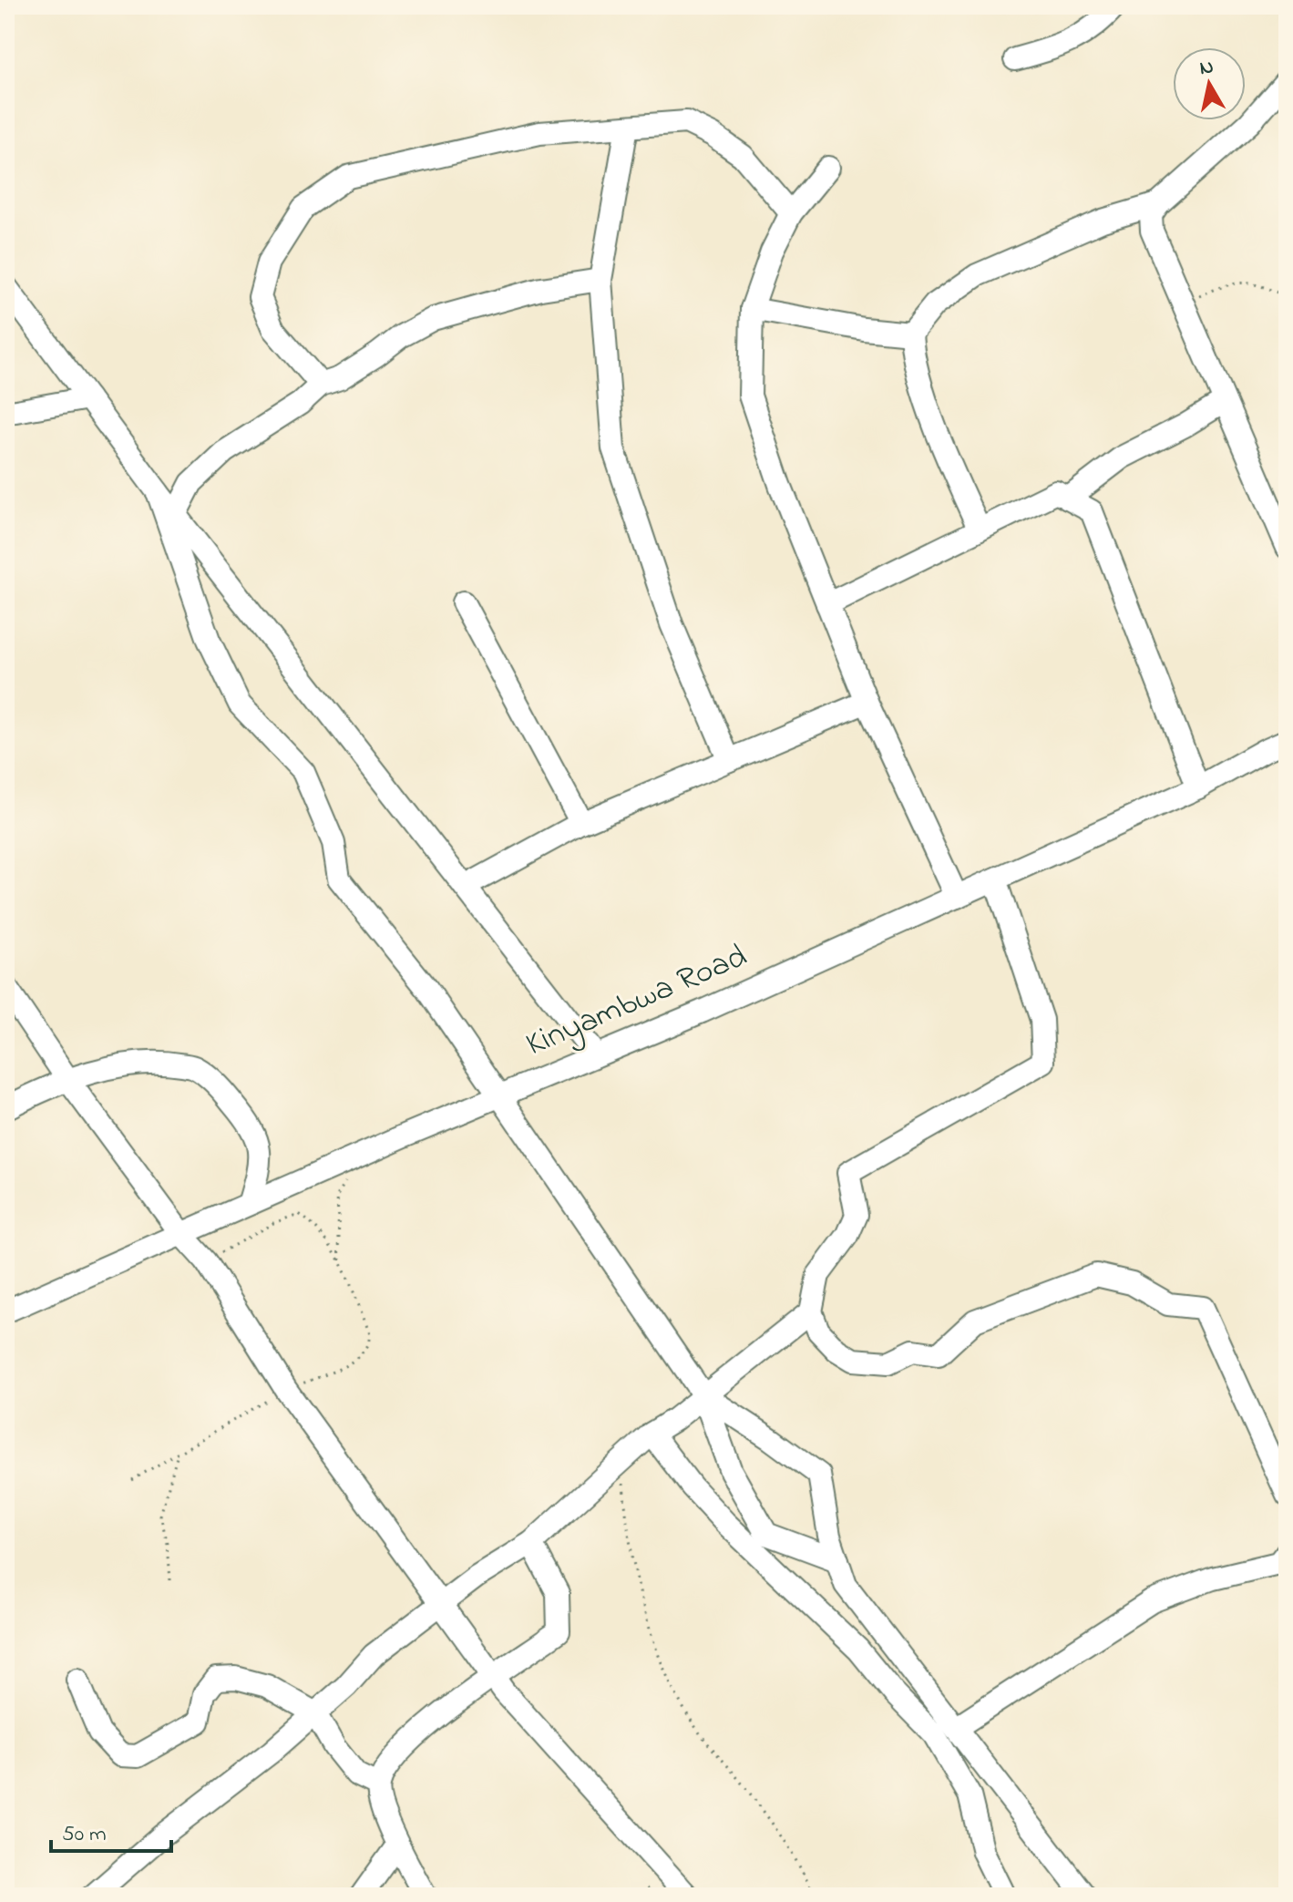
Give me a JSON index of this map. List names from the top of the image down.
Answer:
{
  "streets": {
    "street": ["Kinyambwa Road"]
  },
  "scale_bar": "50 m",
  "north": "top"
}
